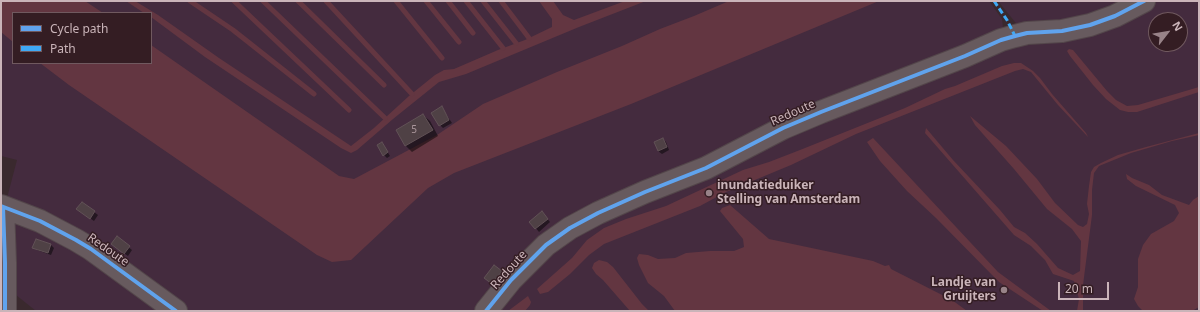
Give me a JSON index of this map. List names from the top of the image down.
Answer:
{
  "streets": {
    "street": ["Redoute"]
  },
  "places": ["inundatieduiker Stelling van Amsterdam", "Landje van Gruijters"],
  "house_numbers": ["5"],
  "legend": ["Cycle path", "Path"],
  "scale_bar": "20 m",
  "north": "top right"
}
